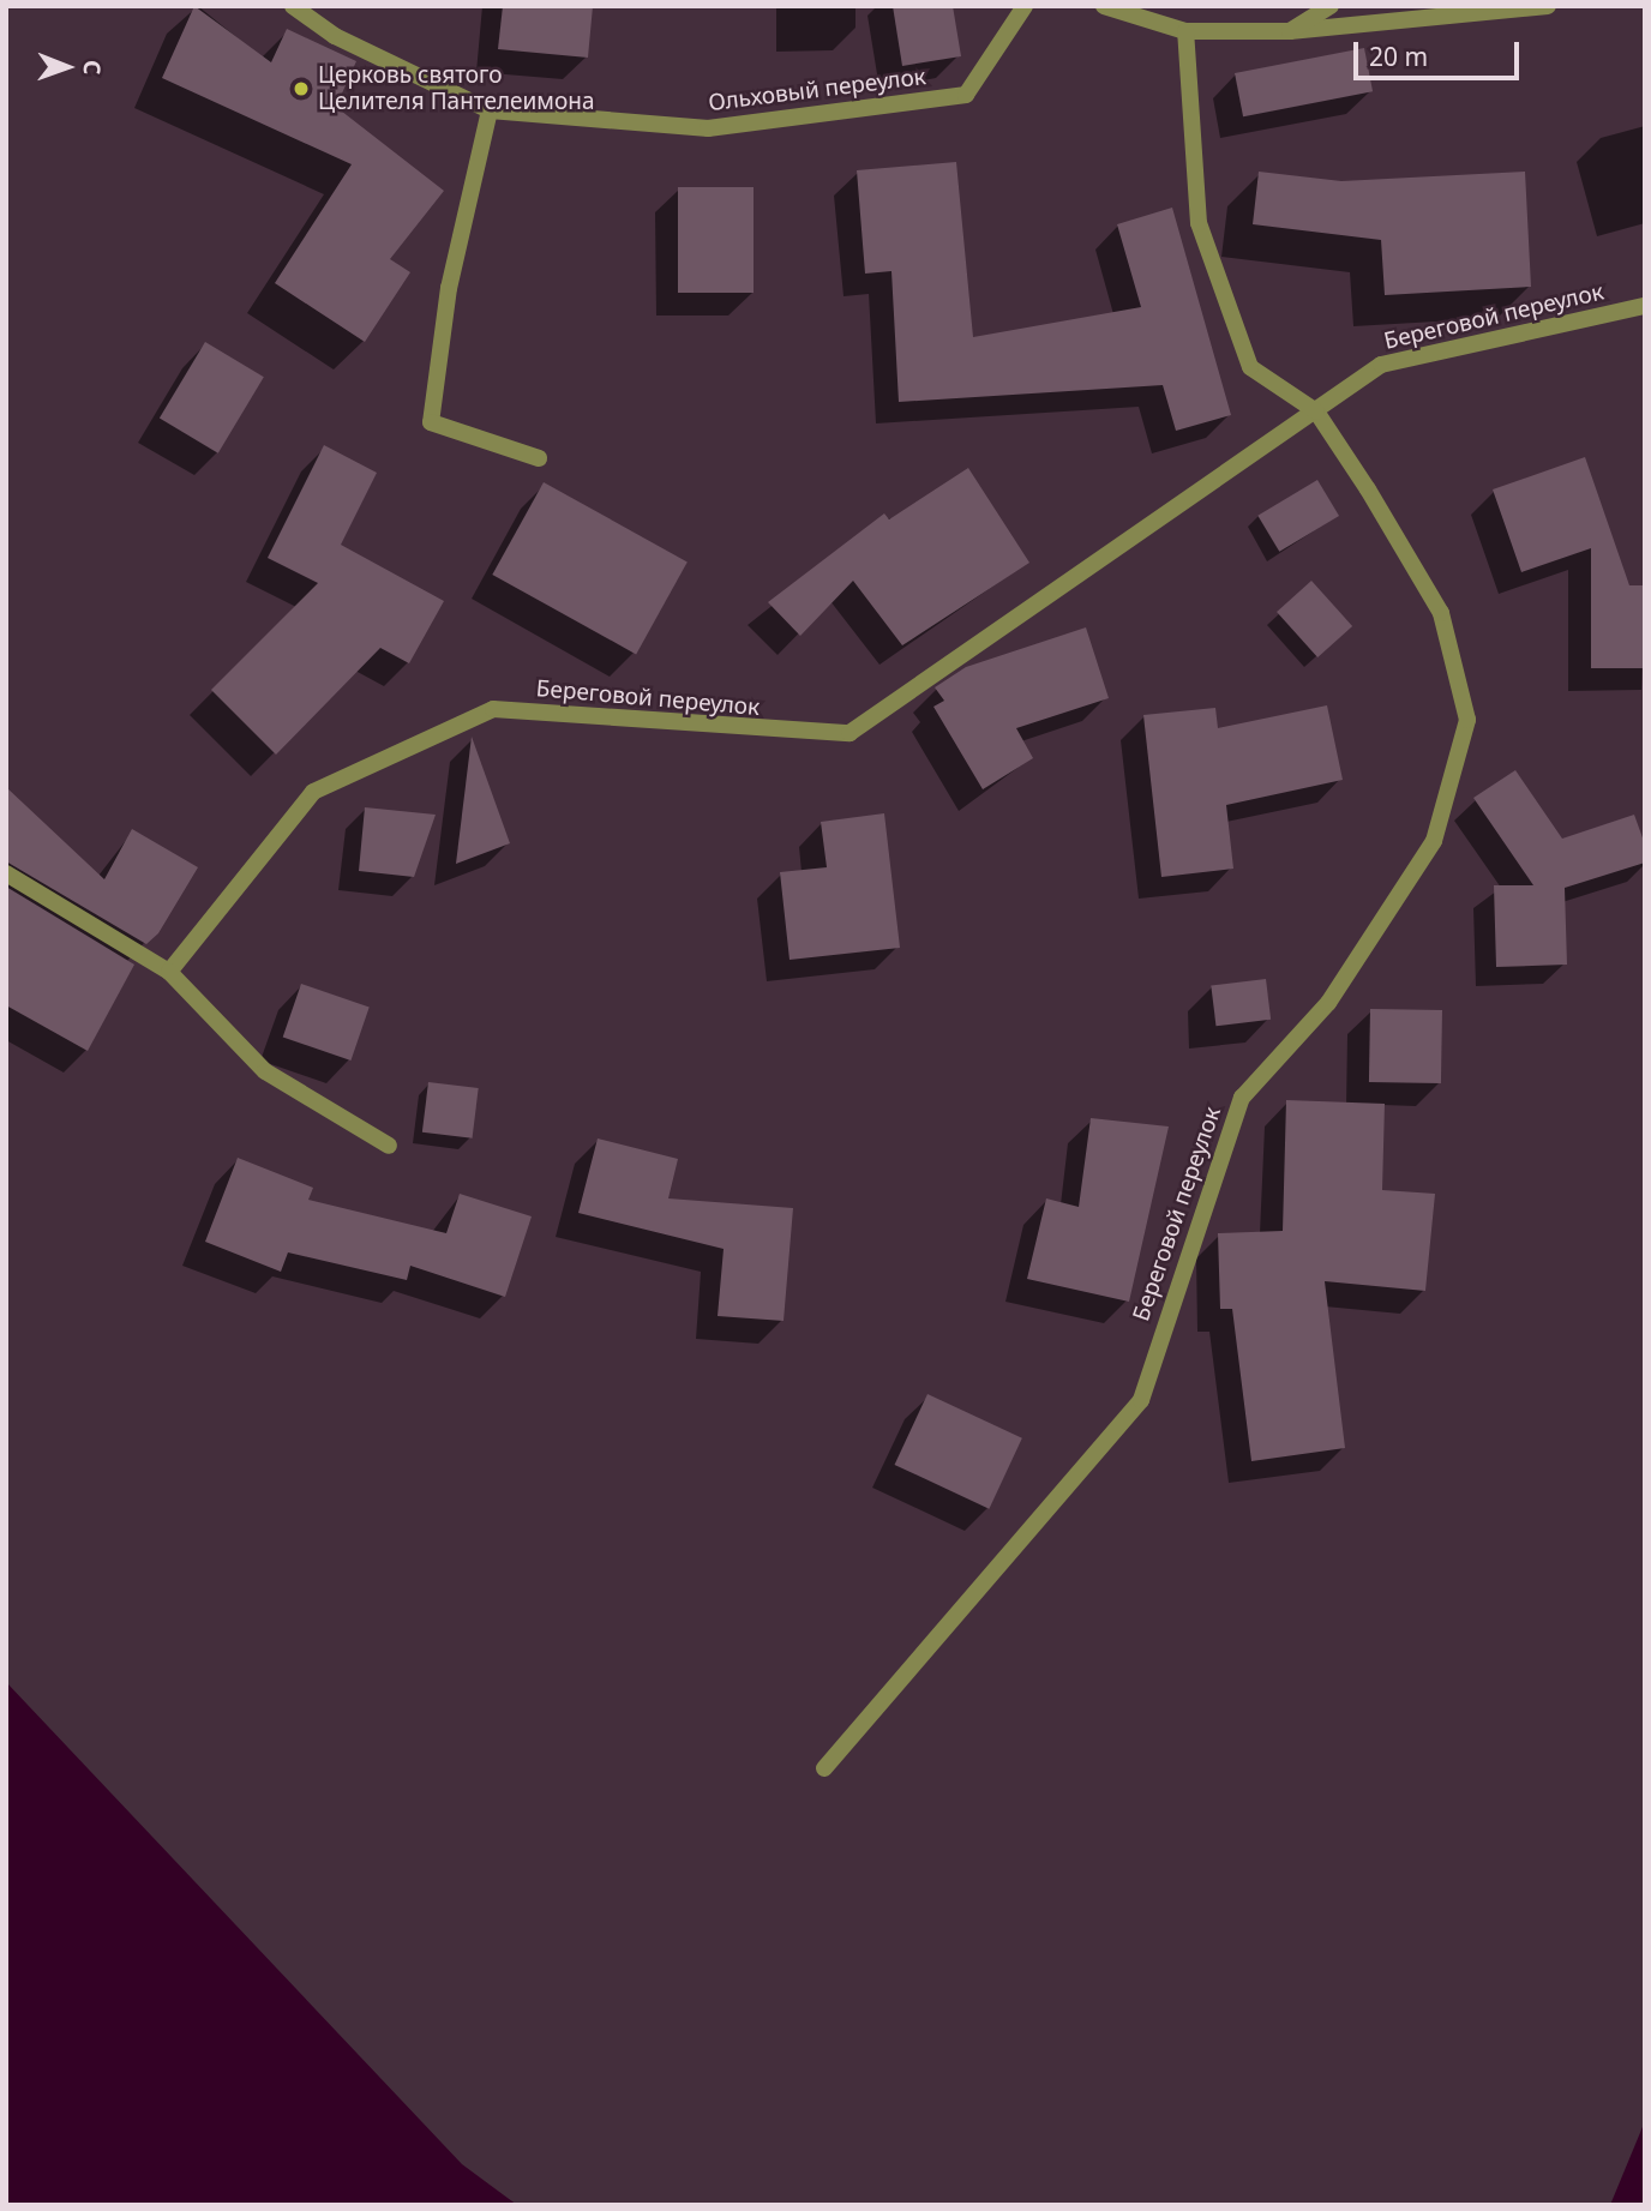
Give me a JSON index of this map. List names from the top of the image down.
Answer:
{
  "streets": {
    "street": ["Ольховый переулок", "Береговой переулок"]
  },
  "places": ["Церковь святого Целителя Пантелеимона"],
  "scale_bar": "20 m",
  "north": "right"
}
